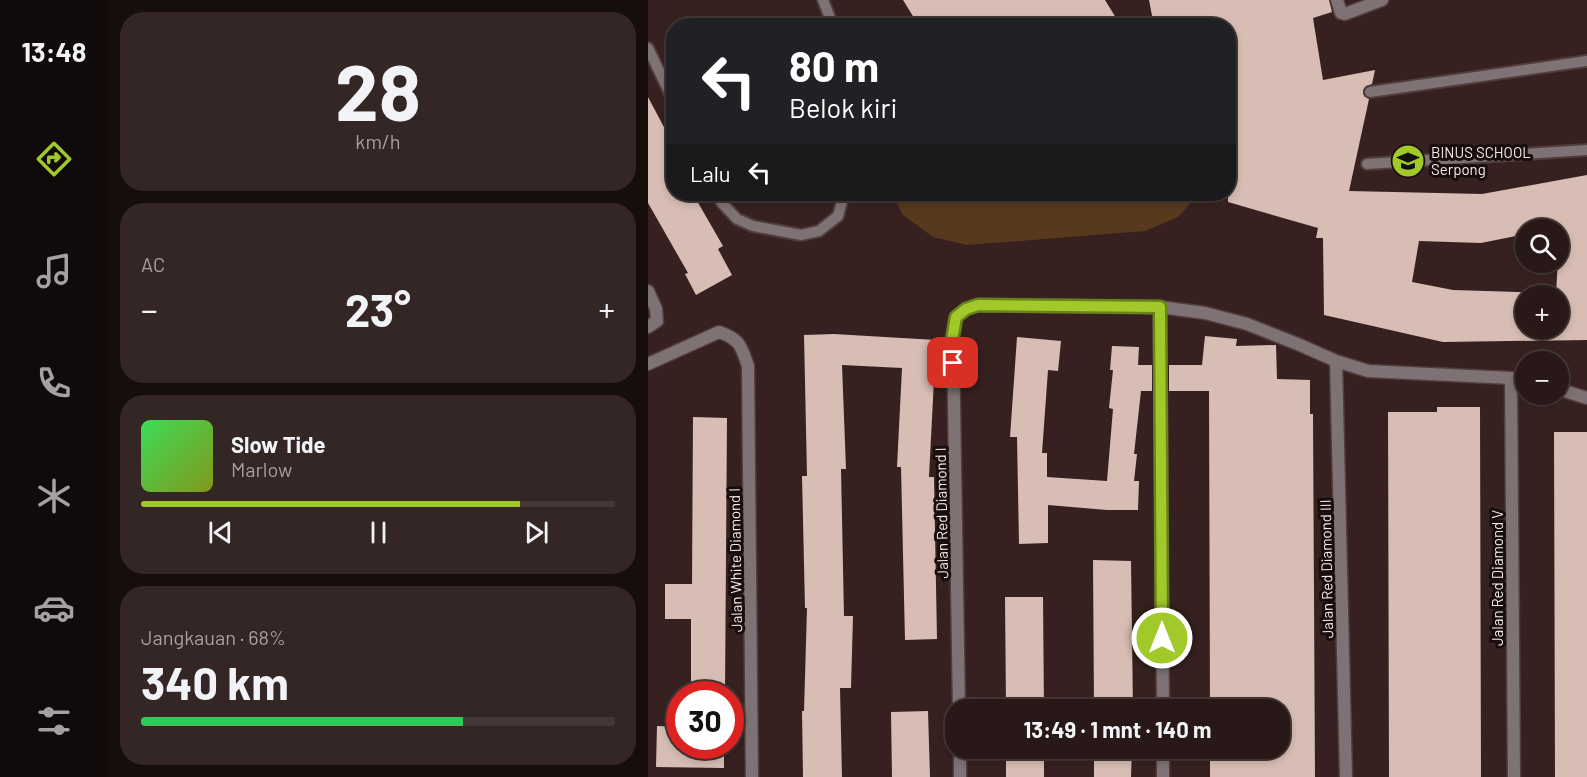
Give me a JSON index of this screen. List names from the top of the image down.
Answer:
{
  "streets": {
    "street": [
      "Jalan Red Diamond I",
      "Jalan White Diamond I",
      "Jalan Red Diamond III",
      "Jalan Red Diamond V"
    ]
  },
  "places": {
    "school or university": ["BINUS SCHOOL Serpong"]
  },
  "page": {
    "tabs": "13:48",
    "tile": [
      ["28", "km/h"],
      "AC",
      ["Jangkauan · 68%", "340 km"]
    ],
    "turn": ["80 m", "Belok kiri"],
    "then": "Lalu",
    "map_buttons": ["+", "−"],
    "heat": ["−", "23°", "+"],
    "song": ["Slow Tide", "Marlow"],
    "limit": "30",
    "trip": "13:49 · 1 mnt · 140 m"
  }
}
